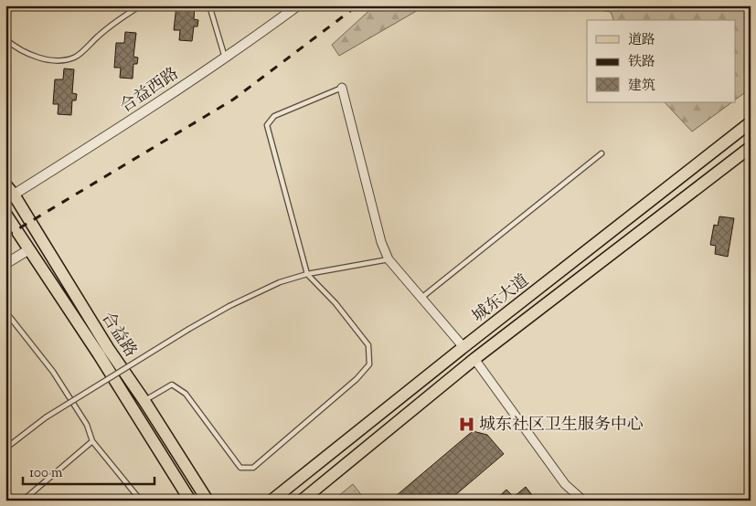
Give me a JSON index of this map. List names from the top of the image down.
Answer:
{
  "streets": {
    "main road": ["城东大道", "合益路"],
    "street": ["合益西路"]
  },
  "crossings": [
    ["合益西路", "合益路"]
  ],
  "places": {
    "hospital": ["城东社区卫生服务中心"]
  },
  "legend": ["道路", "铁路", "建筑"],
  "scale_bar": "100 m"
}
